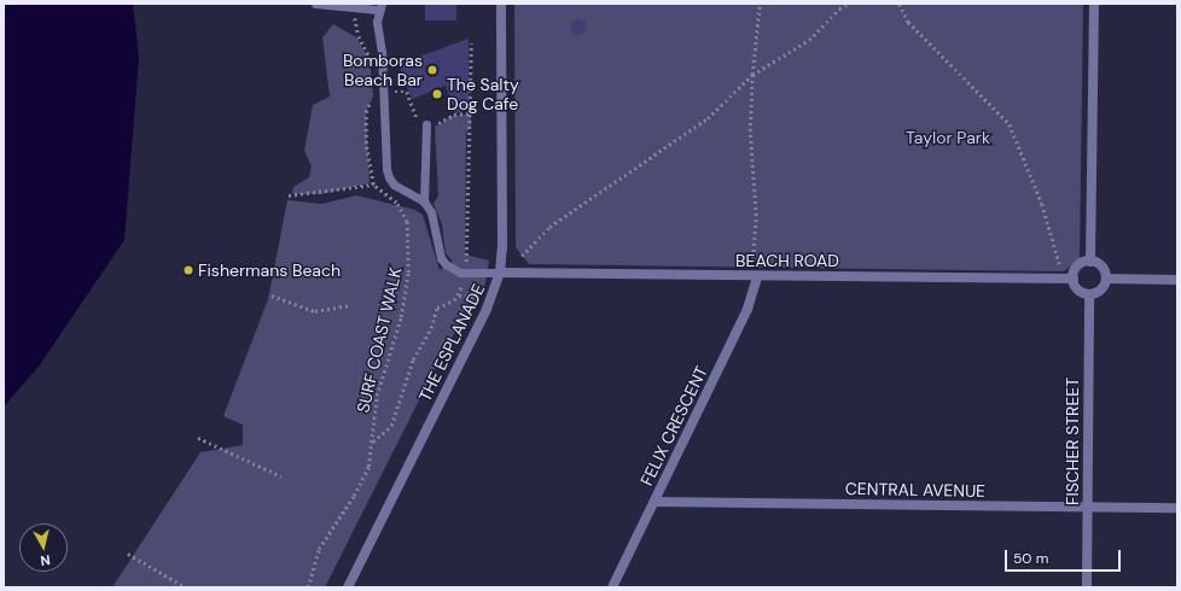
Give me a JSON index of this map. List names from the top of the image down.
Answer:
{
  "streets": {
    "street": [
      "BEACH ROAD",
      "THE ESPLANADE",
      "FELIX CRESCENT",
      "FISCHER STREET",
      "CENTRAL AVENUE"
    ],
    "path": ["SURF COAST WALK"]
  },
  "crossings": [
    ["BEACH ROAD", "THE ESPLANADE"],
    ["BEACH ROAD", "FELIX CRESCENT"],
    ["BEACH ROAD", "FISCHER STREET"],
    ["FELIX CRESCENT", "CENTRAL AVENUE"],
    ["FISCHER STREET", "CENTRAL AVENUE"]
  ],
  "parks": ["Taylor Park"],
  "places": ["Bomboras Beach Bar", "The Salty Dog Cafe", "Fishermans Beach"],
  "scale_bar": "50 m",
  "north": "bottom"
}
